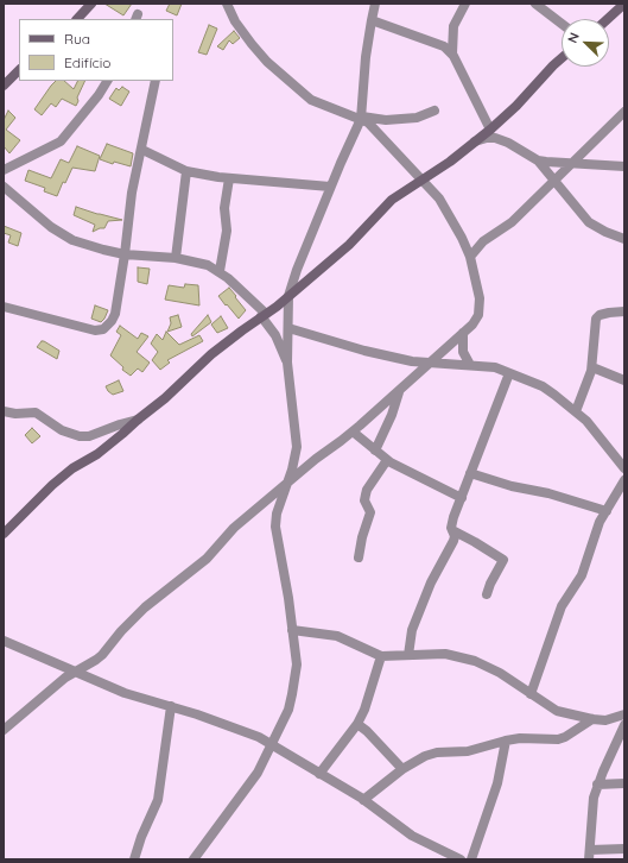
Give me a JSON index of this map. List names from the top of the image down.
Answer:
{
  "legend": ["Rua", "Edifício"],
  "north": "top left"
}
